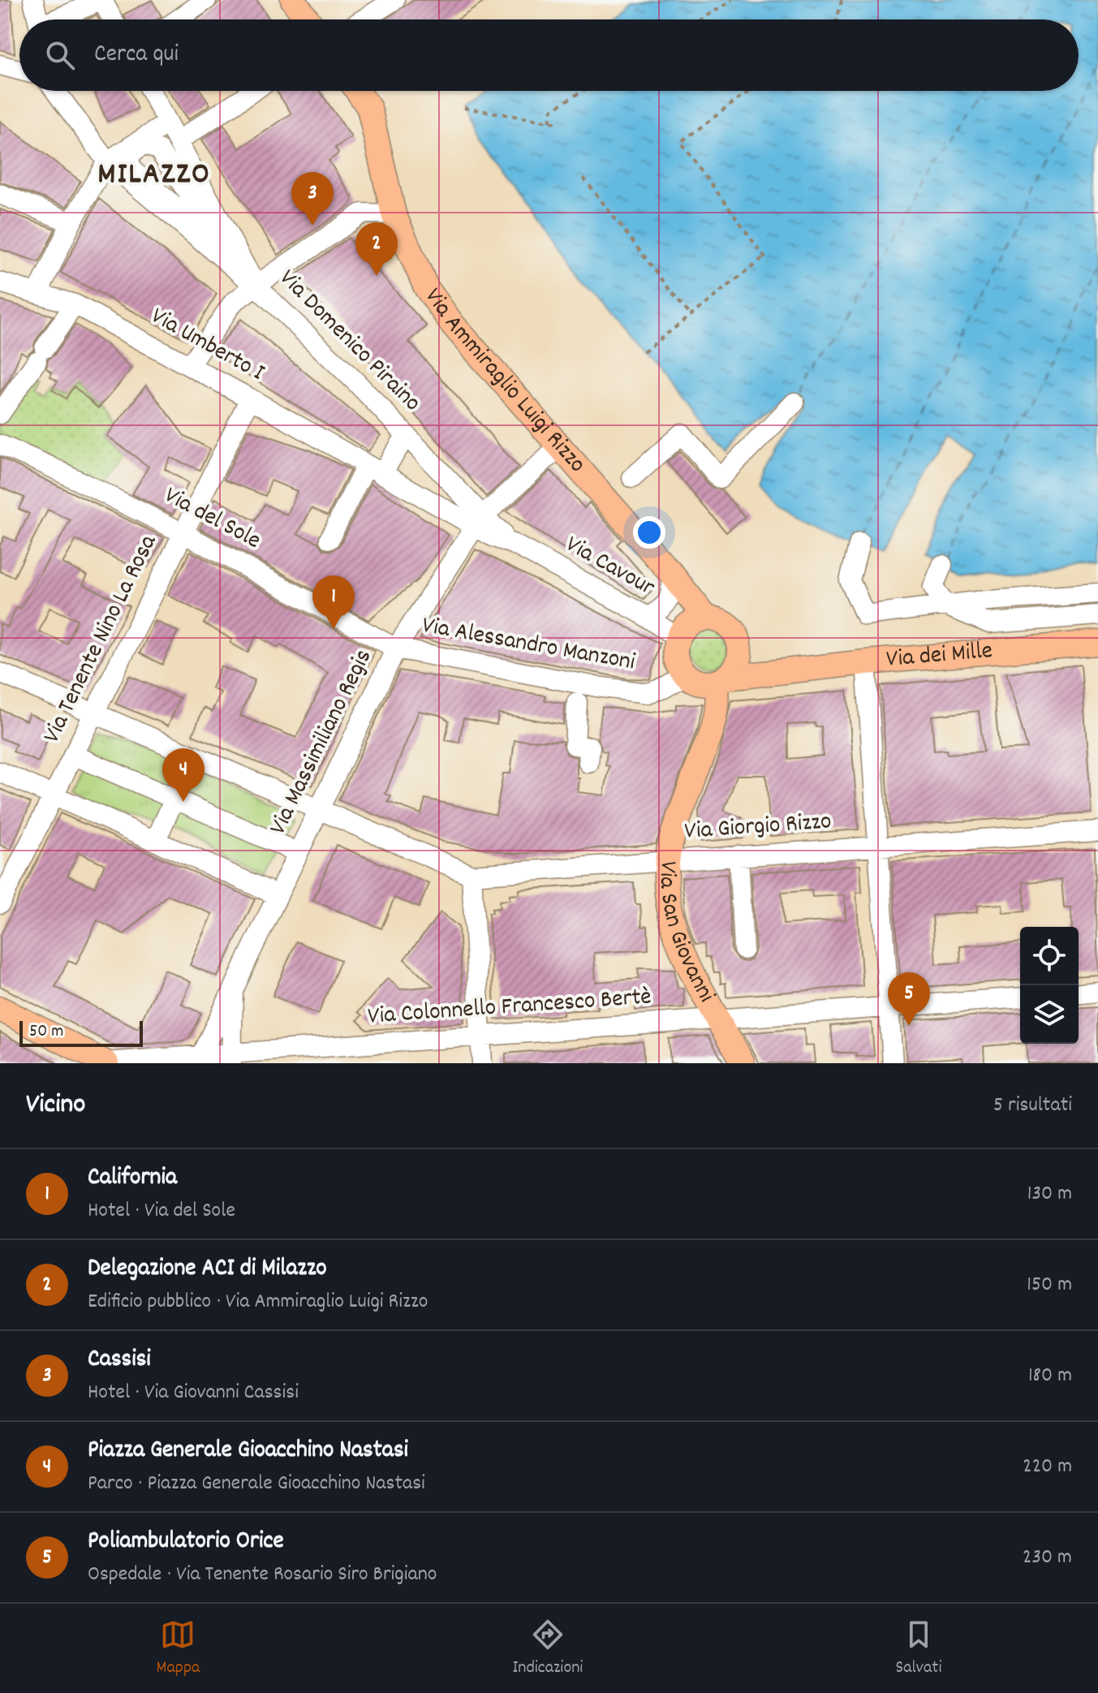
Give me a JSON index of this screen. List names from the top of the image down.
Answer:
{
  "streets": {
    "main road": ["Via Ammiraglio Luigi Rizzo", "Via dei Mille", "Via San Giovanni"],
    "street": [
      "Via Domenico Piraino",
      "Via Umberto I",
      "Via del Sole",
      "Via Cavour",
      "Via Tenente Nino La Rosa",
      "Via Alessandro Manzoni",
      "Via Massimiliano Regis",
      "Via Giorgio Rizzo",
      "Via Colonnello Francesco Bertè"
    ]
  },
  "crossings": [
    ["Via Domenico Piraino", "Via Umberto I"],
    ["Via Domenico Piraino", "Via Cavour"],
    ["Via Domenico Piraino", "Via Massimiliano Regis"],
    ["Via Umberto I", "Via Cavour"],
    ["Via Umberto I", "Via Tenente Nino La Rosa"],
    ["Via Umberto I", "Via Massimiliano Regis"],
    ["Via Ammiraglio Luigi Rizzo", "Via Cavour"],
    ["Via Ammiraglio Luigi Rizzo", "Via Alessandro Manzoni"],
    ["Via Ammiraglio Luigi Rizzo", "Via dei Mille"],
    ["Via Ammiraglio Luigi Rizzo", "Via Massimiliano Regis"],
    ["Via Ammiraglio Luigi Rizzo", "Via San Giovanni"],
    ["Via del Sole", "Via Tenente Nino La Rosa"],
    ["Via del Sole", "Via Alessandro Manzoni"],
    ["Via del Sole", "Via Massimiliano Regis"],
    ["Via Cavour", "Via Alessandro Manzoni"],
    ["Via Cavour", "Via dei Mille"],
    ["Via Cavour", "Via Massimiliano Regis"],
    ["Via Cavour", "Via San Giovanni"],
    ["Via Tenente Nino La Rosa", "Via Giorgio Rizzo"],
    ["Via Alessandro Manzoni", "Via dei Mille"],
    ["Via Alessandro Manzoni", "Via Massimiliano Regis"],
    ["Via Alessandro Manzoni", "Via San Giovanni"],
    ["Via dei Mille", "Via San Giovanni"],
    ["Via Massimiliano Regis", "Via Giorgio Rizzo"],
    ["Via Massimiliano Regis", "Via Colonnello Francesco Bertè"],
    ["Via Giorgio Rizzo", "Via San Giovanni"],
    ["Via San Giovanni", "Via Colonnello Francesco Bertè"]
  ],
  "districts": ["MILAZZO"],
  "scale_bar": "50 m",
  "page": {
    "search": "Cerca qui",
    "pins": [
      "3",
      "2",
      "1",
      "4",
      "5"
    ],
    "scale": "50 m",
    "heading": ["Vicino", "5 risultati"],
    "list": [
      {
        "mark": "1",
        "name": "California",
        "note": "Hotel · Via del Sole",
        "value": "130 m"
      },
      {
        "mark": "2",
        "name": "Delegazione ACI di Milazzo",
        "note": "Edificio pubblico · Via Ammiraglio Luigi Rizzo",
        "value": "150 m"
      },
      {
        "mark": "3",
        "name": "Cassisi",
        "note": "Hotel · Via Giovanni Cassisi",
        "value": "180 m"
      },
      {
        "mark": "4",
        "name": "Piazza Generale Gioacchino Nastasi",
        "note": "Parco · Piazza Generale Gioacchino Nastasi",
        "value": "220 m"
      },
      {
        "mark": "5",
        "name": "Poliambulatorio Orice",
        "note": "Ospedale · Via Tenente Rosario Siro Brigiano",
        "value": "230 m"
      }
    ],
    "nav": ["Mappa", "Indicazioni", "Salvati"]
  }
}
